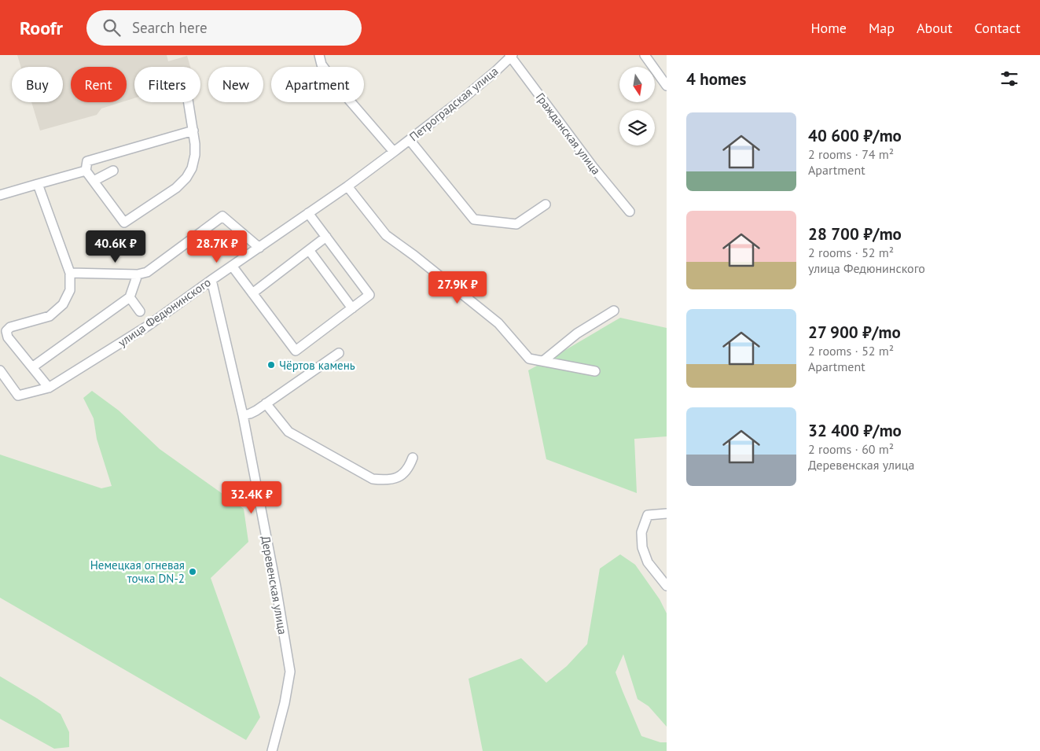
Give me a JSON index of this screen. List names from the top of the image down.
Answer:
{
  "streets": {
    "street": [
      "Петроградская улица",
      "Гражданская улица",
      "улица Федюнинского",
      "Деревенская улица"
    ]
  },
  "crossings": [
    ["Петроградская улица", "Гражданская улица"],
    ["Петроградская улица", "улица Федюнинского"],
    ["улица Федюнинского", "Деревенская улица"]
  ],
  "places": ["Чёртов камень", "Немецкая огневая точка DN-2"],
  "north": "bottom",
  "page": {
    "header": "Roofr",
    "search": "Search here",
    "nav": [
      "Home",
      "Map",
      "About",
      "Contact"
    ],
    "heading": "4 homes",
    "chip": [
      "Buy",
      "Rent",
      "Filters",
      "New",
      "Apartment"
    ],
    "list": [
      {
        "name": "40 600 ₽/mo",
        "note": "2 rooms · 74 m² · Apartment"
      },
      {
        "name": "28 700 ₽/mo",
        "note": "2 rooms · 52 m² · улица Федюнинского"
      },
      {
        "name": "27 900 ₽/mo",
        "note": "2 rooms · 52 m² · Apartment"
      },
      {
        "name": "32 400 ₽/mo",
        "note": "2 rooms · 60 m² · Деревенская улица"
      }
    ],
    "price": [
      "40.6K ₽",
      "28.7K ₽",
      "27.9K ₽",
      "32.4K ₽"
    ]
  }
}
